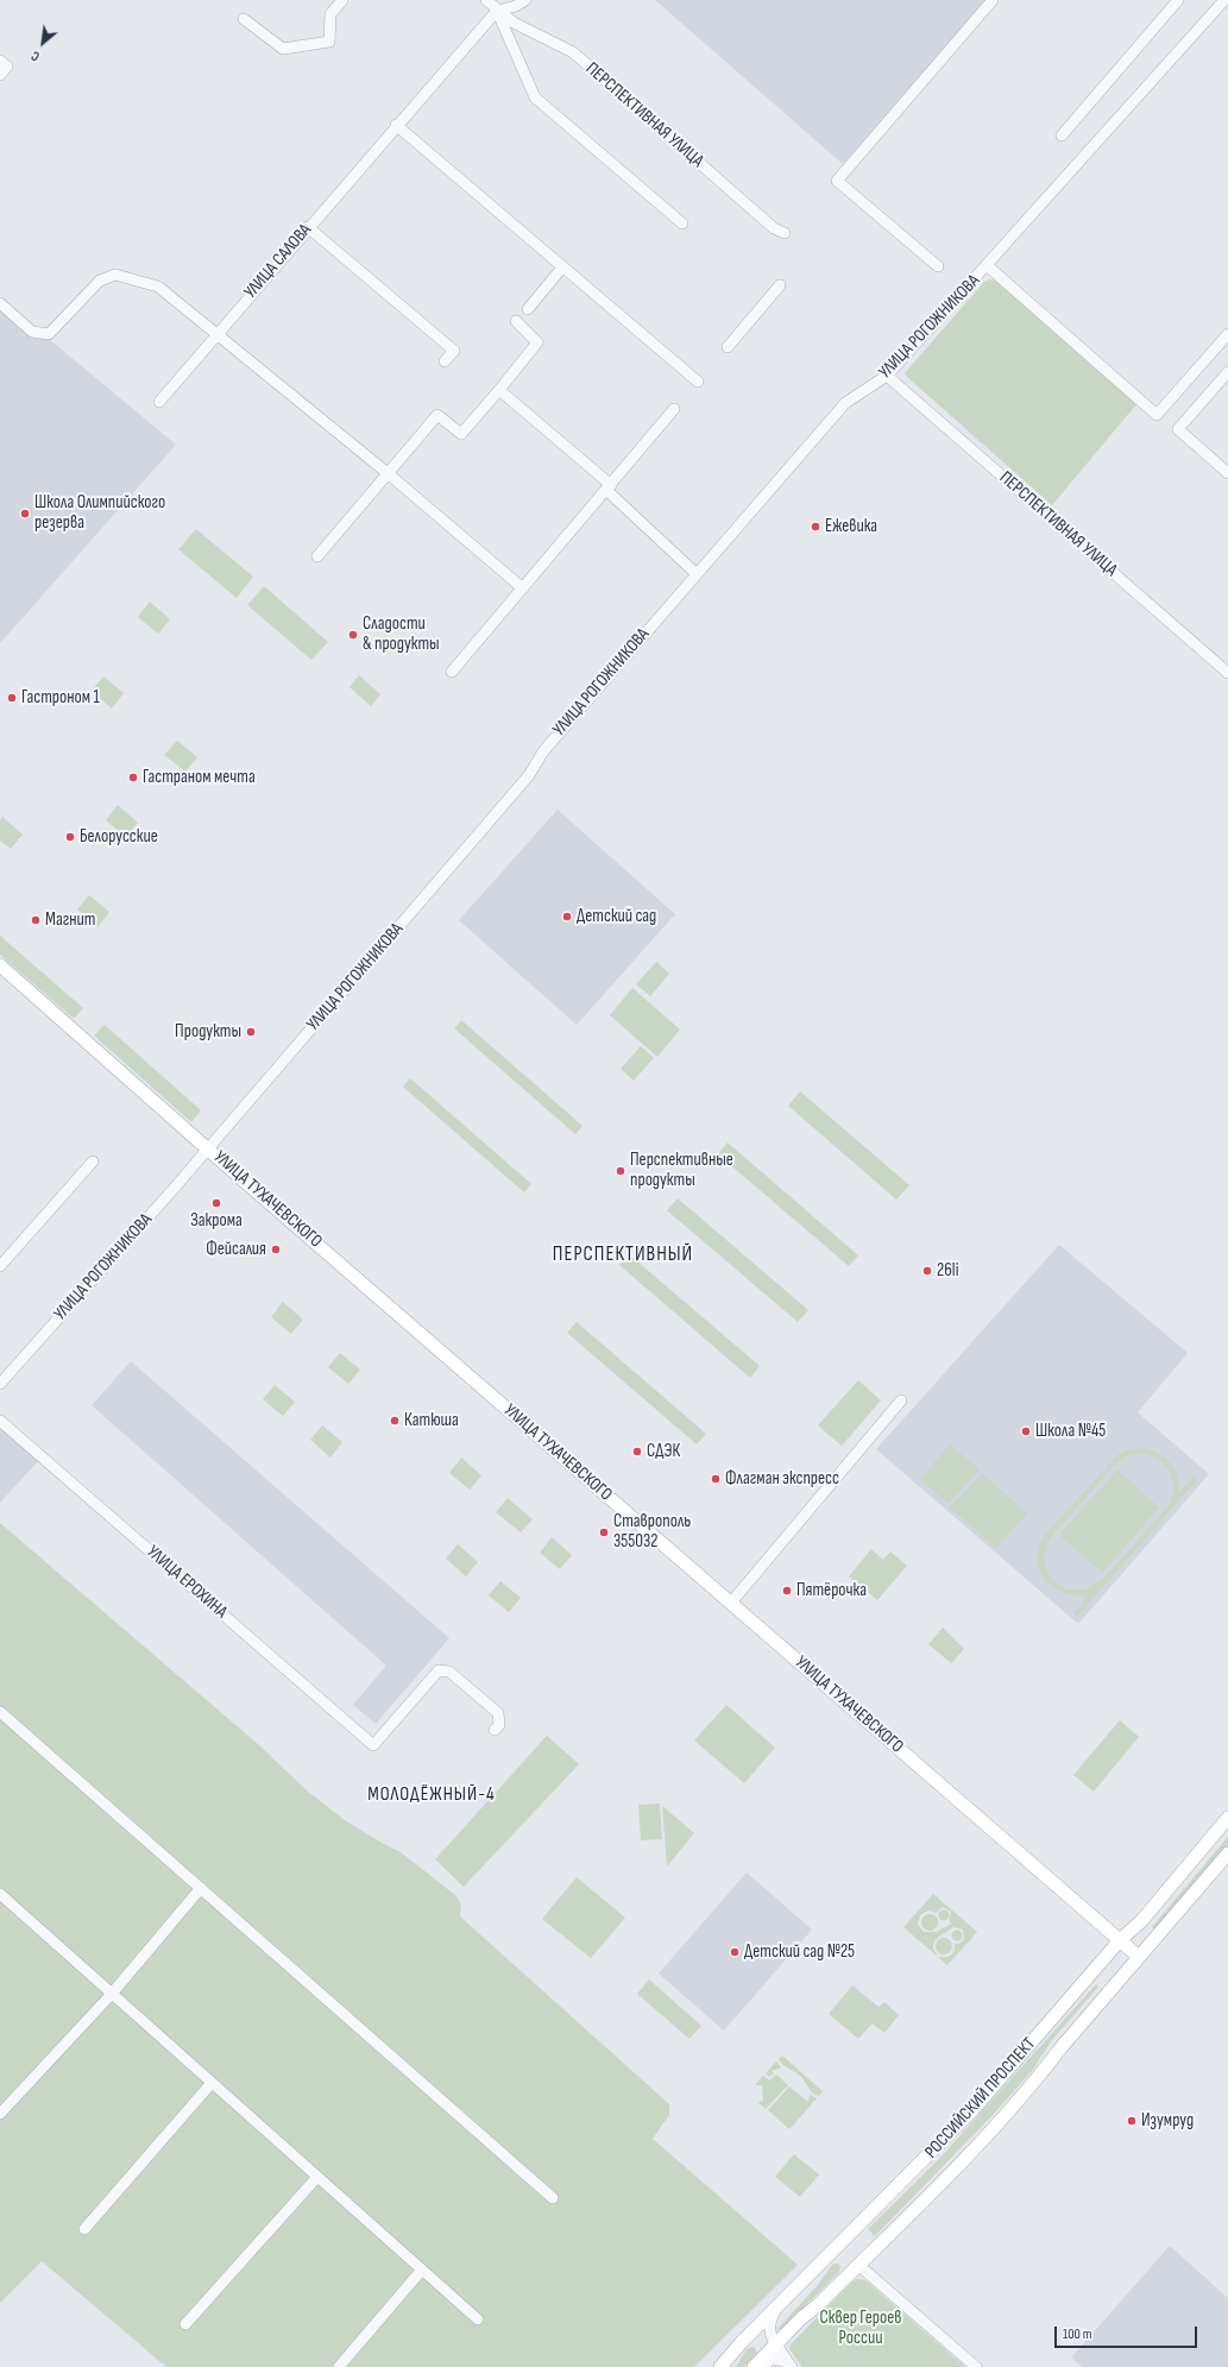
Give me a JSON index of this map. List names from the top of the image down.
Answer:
{
  "streets": {
    "main road": ["УЛИЦА ТУХАЧЕВСКОГО", "РОССИЙСКИЙ ПРОСПЕКТ"],
    "street": [
      "ПЕРСПЕКТИВНАЯ УЛИЦА",
      "УЛИЦА САЛОВА",
      "УЛИЦА РОГОЖНИКОВА",
      "УЛИЦА ЕРОХИНА"
    ]
  },
  "crossings": [
    ["ПЕРСПЕКТИВНАЯ УЛИЦА", "УЛИЦА САЛОВА"],
    ["ПЕРСПЕКТИВНАЯ УЛИЦА", "УЛИЦА РОГОЖНИКОВА"],
    ["УЛИЦА РОГОЖНИКОВА", "УЛИЦА ТУХАЧЕВСКОГО"],
    ["УЛИЦА ТУХАЧЕВСКОГО", "РОССИЙСКИЙ ПРОСПЕКТ"]
  ],
  "districts": ["ПЕРСПЕКТИВНЫЙ", "МОЛОДЁЖНЫЙ-4"],
  "parks": ["Сквер Героев России"],
  "places": [
    "Школа Олимпийского резерва",
    "Ежевика",
    "Сладости & продукты",
    "Гастроном 1",
    "Гастраном мечта",
    "Белорусские",
    "Детский сад",
    "Магнит",
    "Продукты",
    "Перспективные продукты",
    "Закрома",
    "Фейсалия",
    "26li",
    "Катюша",
    "Школа №45",
    "СДЭК",
    "Флагман экспресс",
    "Ставрополь 355032",
    "Пятёрочка",
    "Детский сад №25",
    "Изумруд"
  ],
  "scale_bar": "100 m",
  "north": "bottom left"
}
